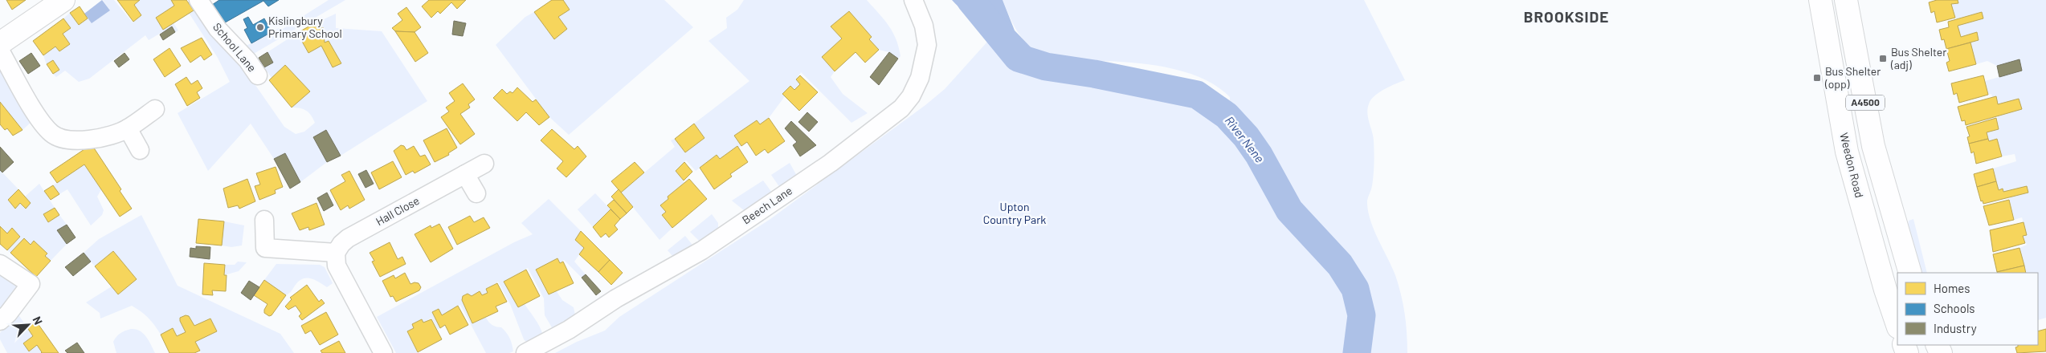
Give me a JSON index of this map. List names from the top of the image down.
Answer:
{
  "streets": {
    "main road": ["A4500", "Weedon Road"],
    "street": ["School Lane", "Beech Lane", "Hall Close"]
  },
  "districts": ["BROOKSIDE"],
  "water": ["River Nene"],
  "parks": ["Upton Country Park"],
  "places": {
    "other": ["Kislingbury Primary School"],
    "transit": ["Bus Shelter (adj)", "Bus Shelter (opp)"]
  },
  "legend": ["Homes", "Schools", "Industry"],
  "north": "top right"
}
